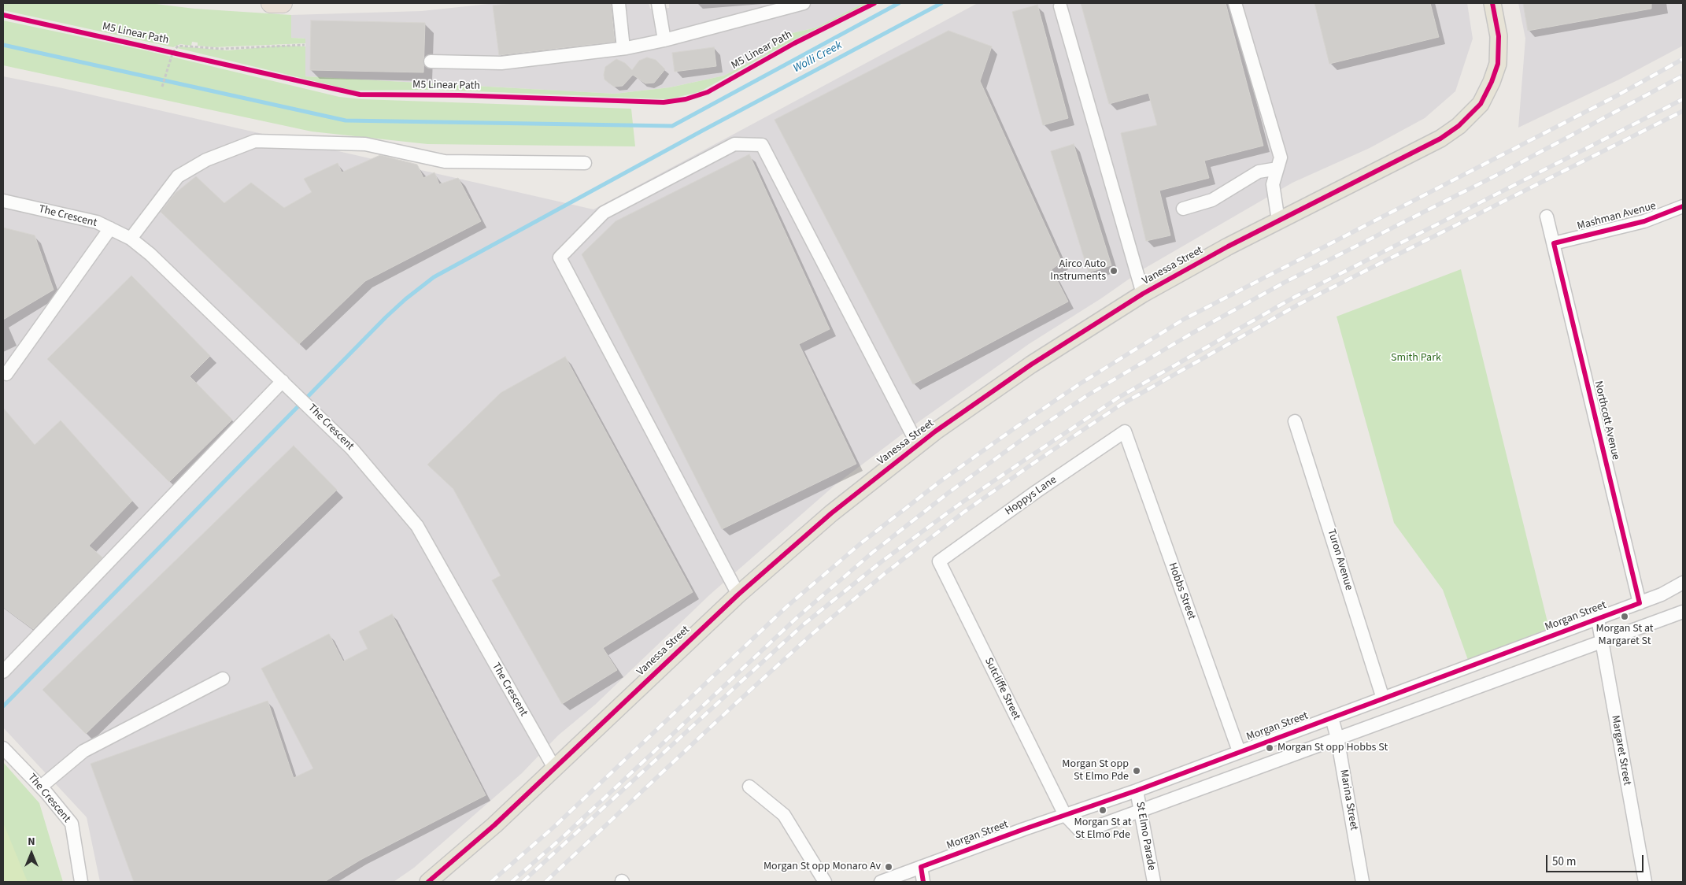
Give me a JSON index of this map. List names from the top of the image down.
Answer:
{
  "streets": {
    "main road": ["Vanessa Street"],
    "street": [
      "The Crescent",
      "Mashman Avenue",
      "Northcott Avenue",
      "Hoppys Lane",
      "Turon Avenue",
      "Hobbs Street",
      "Morgan Street",
      "Sutcliffe Street",
      "Margaret Street",
      "Marina Street",
      "St Elmo Parade"
    ],
    "cycle path": ["M5 Linear Path"]
  },
  "crossings": [
    ["The Crescent", "Vanessa Street"],
    ["Mashman Avenue", "Northcott Avenue"],
    ["Northcott Avenue", "Morgan Street"],
    ["Hoppys Lane", "Hobbs Street"],
    ["Hoppys Lane", "Sutcliffe Street"],
    ["Turon Avenue", "Morgan Street"],
    ["Hobbs Street", "Morgan Street"],
    ["Morgan Street", "Sutcliffe Street"],
    ["Morgan Street", "Margaret Street"],
    ["Morgan Street", "Marina Street"],
    ["Morgan Street", "St Elmo Parade"],
    ["Sutcliffe Street", "St Elmo Parade"]
  ],
  "water": ["Wolli Creek"],
  "parks": ["Smith Park"],
  "places": [
    "Airco Auto Instruments",
    "Morgan St at Margaret St",
    "Morgan St opp Hobbs St",
    "Morgan St opp St Elmo Pde",
    "Morgan St at St Elmo Pde",
    "Morgan St opp Monaro Av"
  ],
  "scale_bar": "50 m",
  "north": "top"
}
